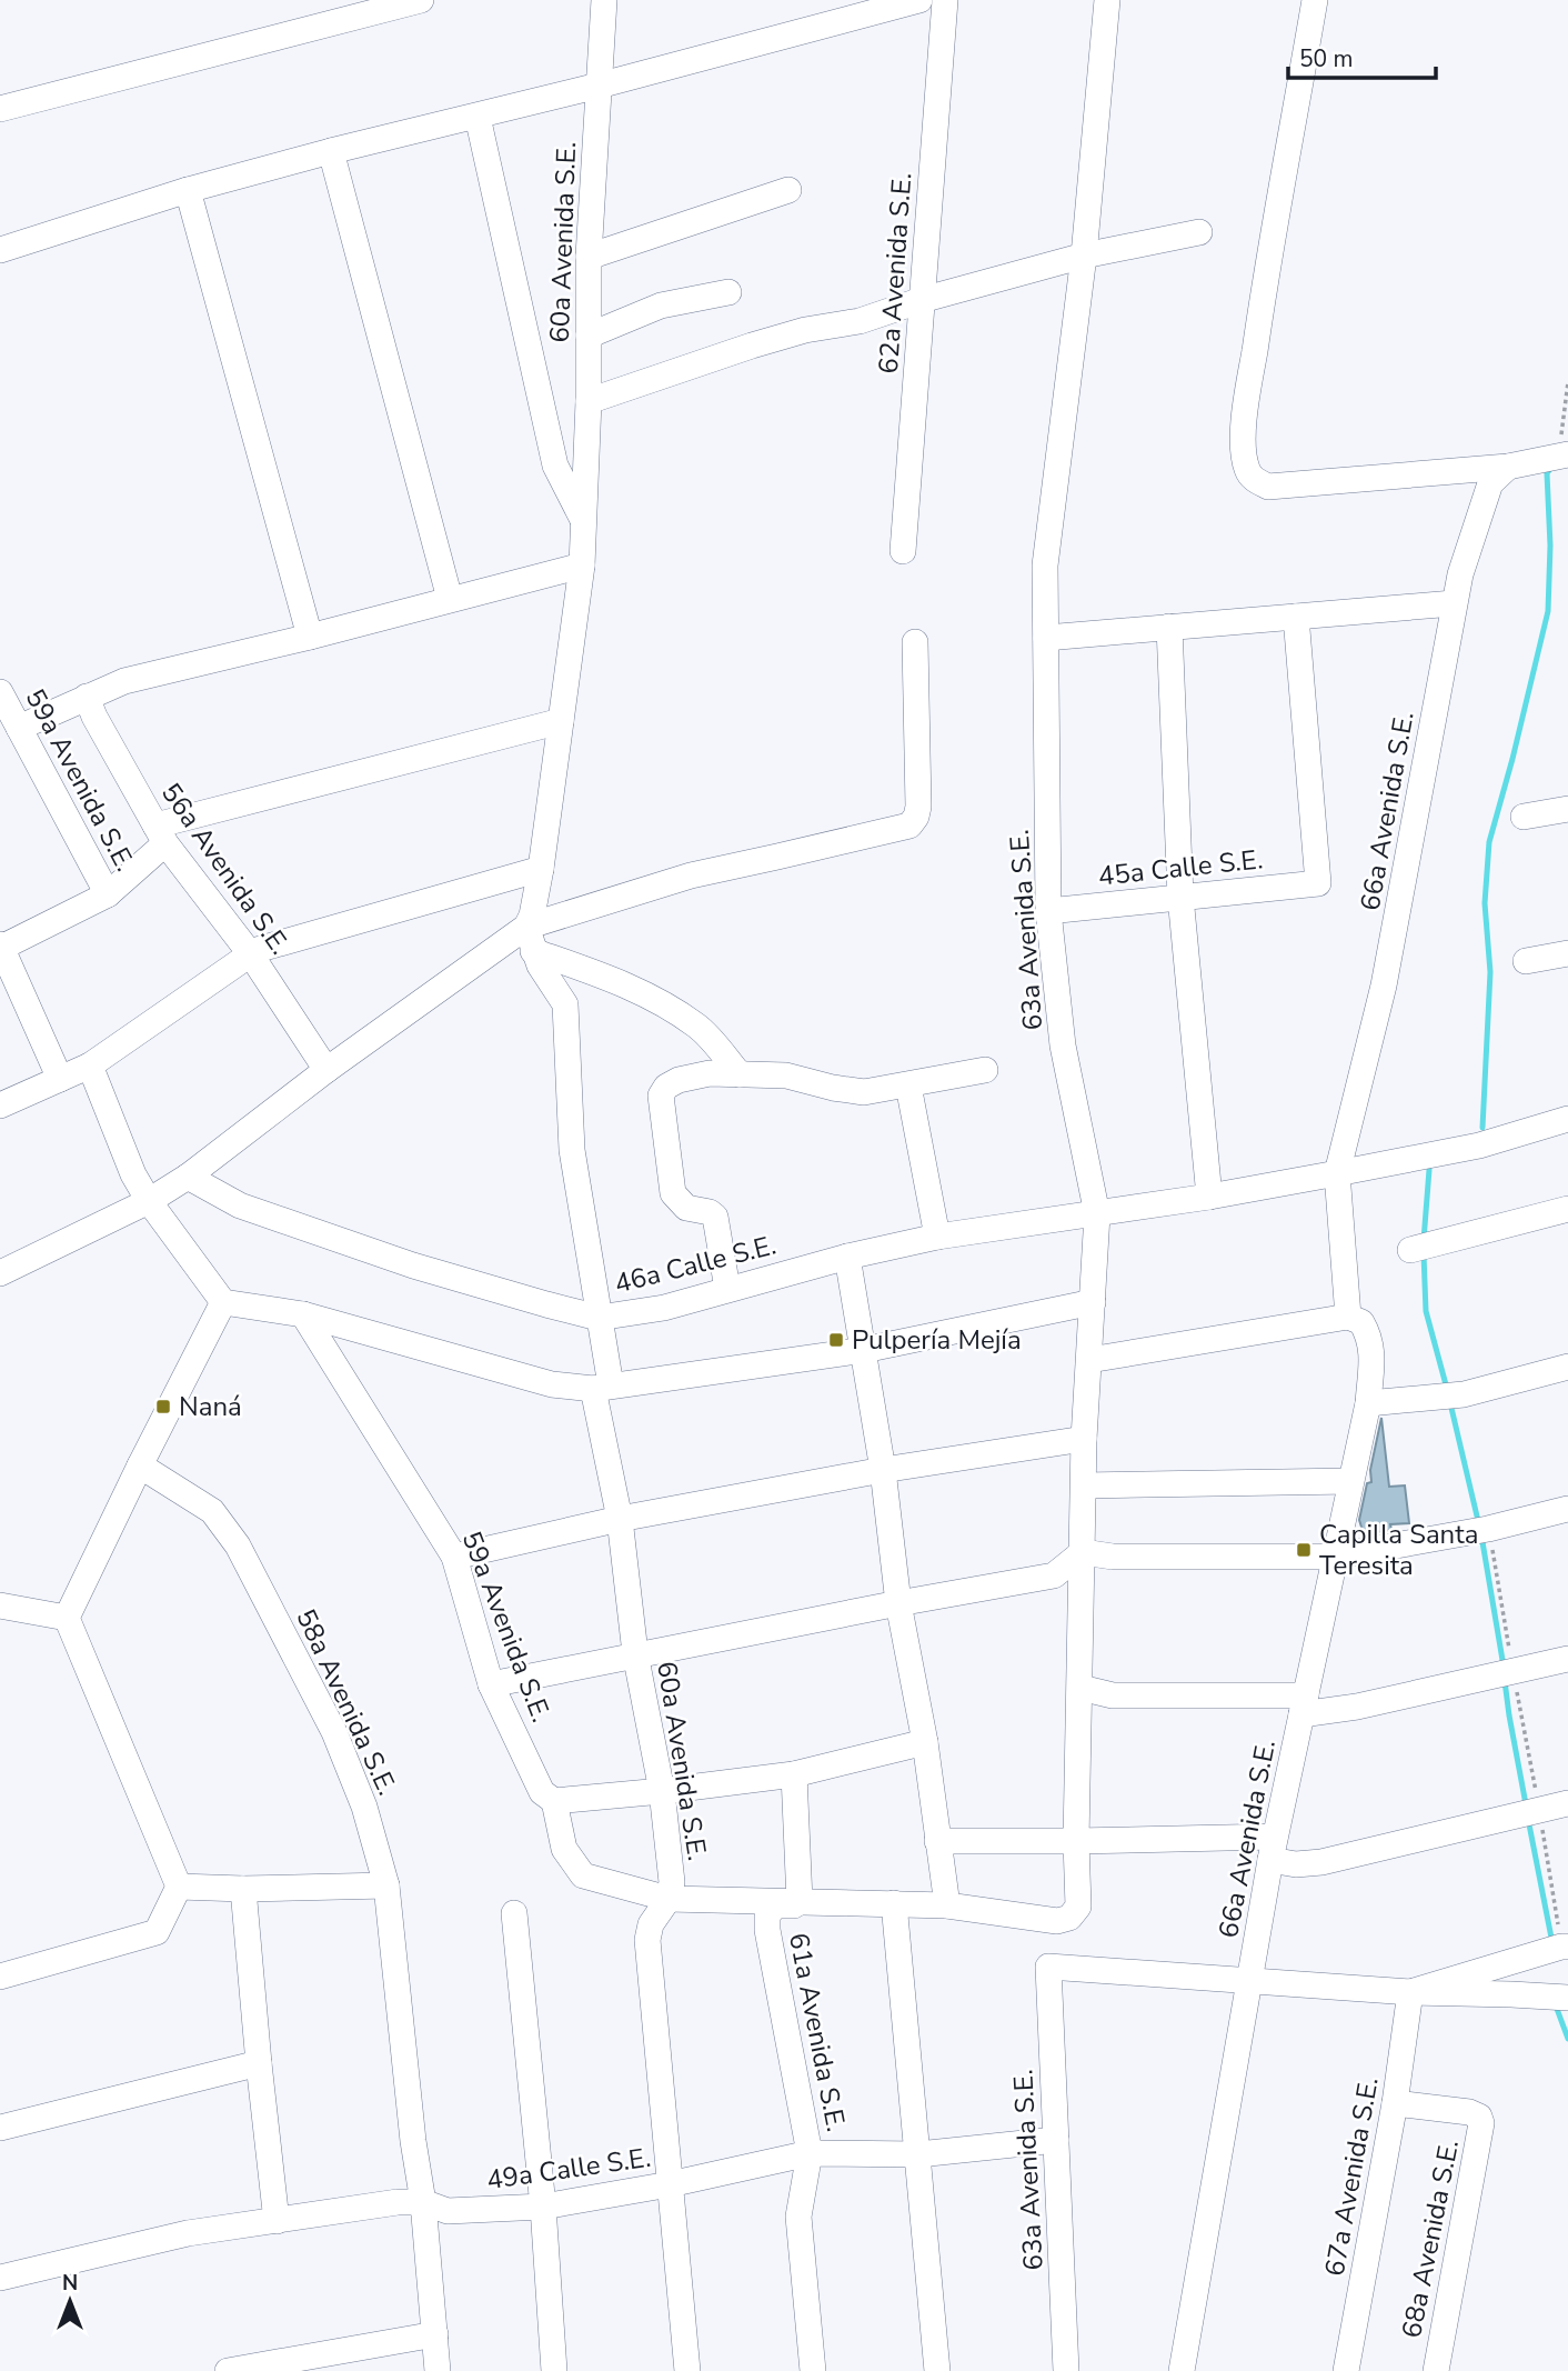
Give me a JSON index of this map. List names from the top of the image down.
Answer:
{
  "streets": {
    "street": [
      "60a Avenida S.E.",
      "62a Avenida S.E.",
      "59a Avenida S.E.",
      "66a Avenida S.E.",
      "45a Calle S.E.",
      "56a Avenida S.E.",
      "63a Avenida S.E.",
      "46a Calle S.E.",
      "58a Avenida S.E.",
      "61a Avenida S.E.",
      "49a Calle S.E.",
      "67a Avenida S.E.",
      "68a Avenida S.E."
    ]
  },
  "crossings": [
    ["60a Avenida S.E.", "46a Calle S.E."],
    ["60a Avenida S.E.", "49a Calle S.E."],
    ["66a Avenida S.E.", "63a Avenida S.E."],
    ["66a Avenida S.E.", "46a Calle S.E."],
    ["45a Calle S.E.", "63a Avenida S.E."],
    ["63a Avenida S.E.", "46a Calle S.E."],
    ["63a Avenida S.E.", "49a Calle S.E."],
    ["58a Avenida S.E.", "49a Calle S.E."],
    ["61a Avenida S.E.", "49a Calle S.E."],
    ["67a Avenida S.E.", "68a Avenida S.E."]
  ],
  "places": {
    "transit": ["Pulpería Mejía", "Naná", "Capilla Santa Teresita"]
  },
  "scale_bar": "50 m",
  "north": "top"
}
